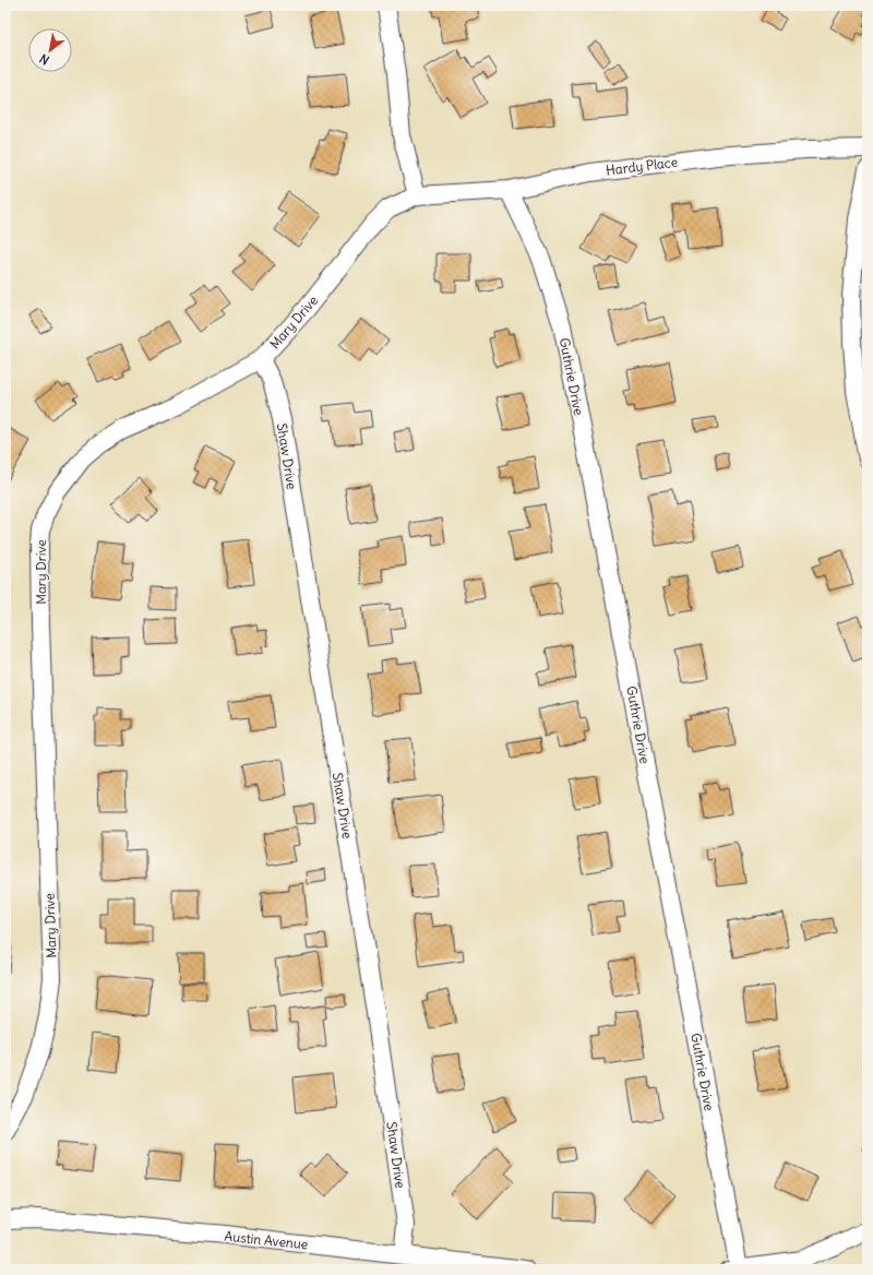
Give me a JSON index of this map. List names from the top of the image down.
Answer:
{
  "streets": {
    "street": [
      "Hardy Place",
      "Mary Drive",
      "Guthrie Drive",
      "Shaw Drive",
      "Austin Avenue"
    ]
  },
  "crossings": [
    ["Hardy Place", "Mary Drive"],
    ["Hardy Place", "Guthrie Drive"],
    ["Mary Drive", "Shaw Drive"],
    ["Shaw Drive", "Austin Avenue"]
  ],
  "north": "bottom left"
}
